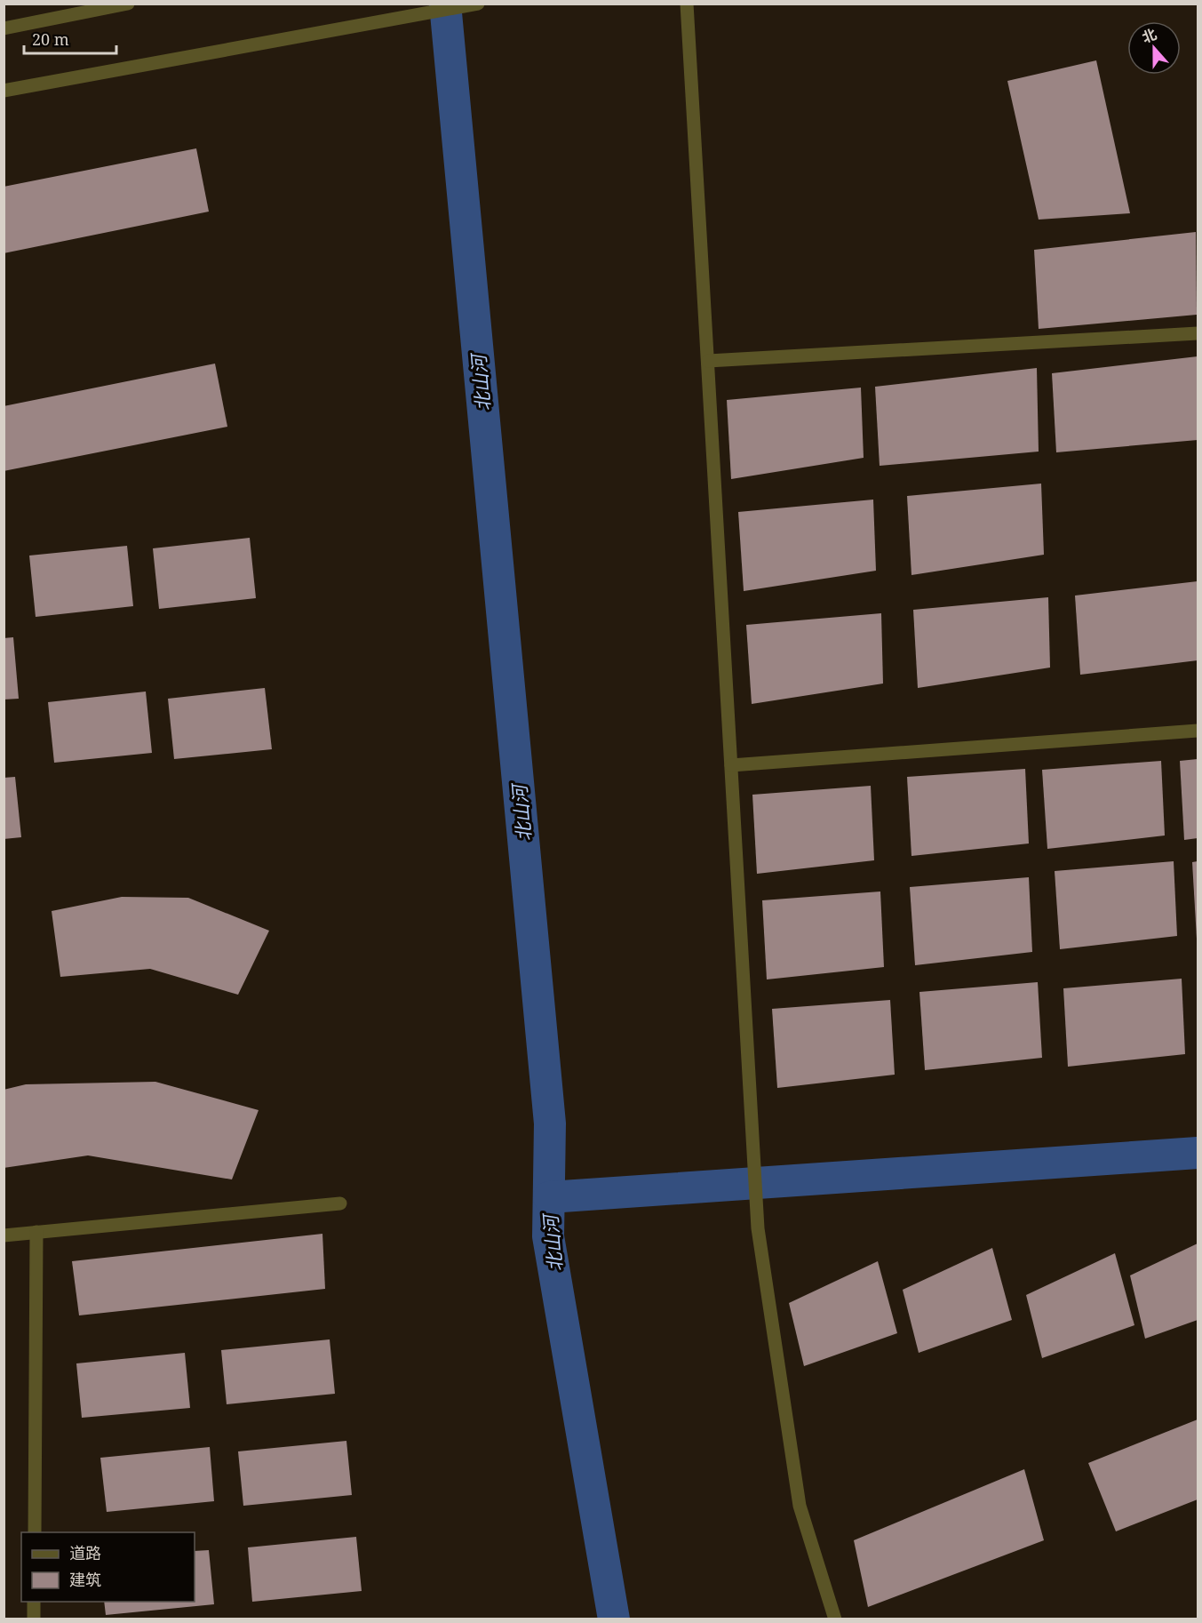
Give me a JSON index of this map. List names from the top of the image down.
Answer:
{
  "water": ["北山河"],
  "legend": ["道路", "建筑"],
  "scale_bar": "20 m",
  "north": "top"
}
